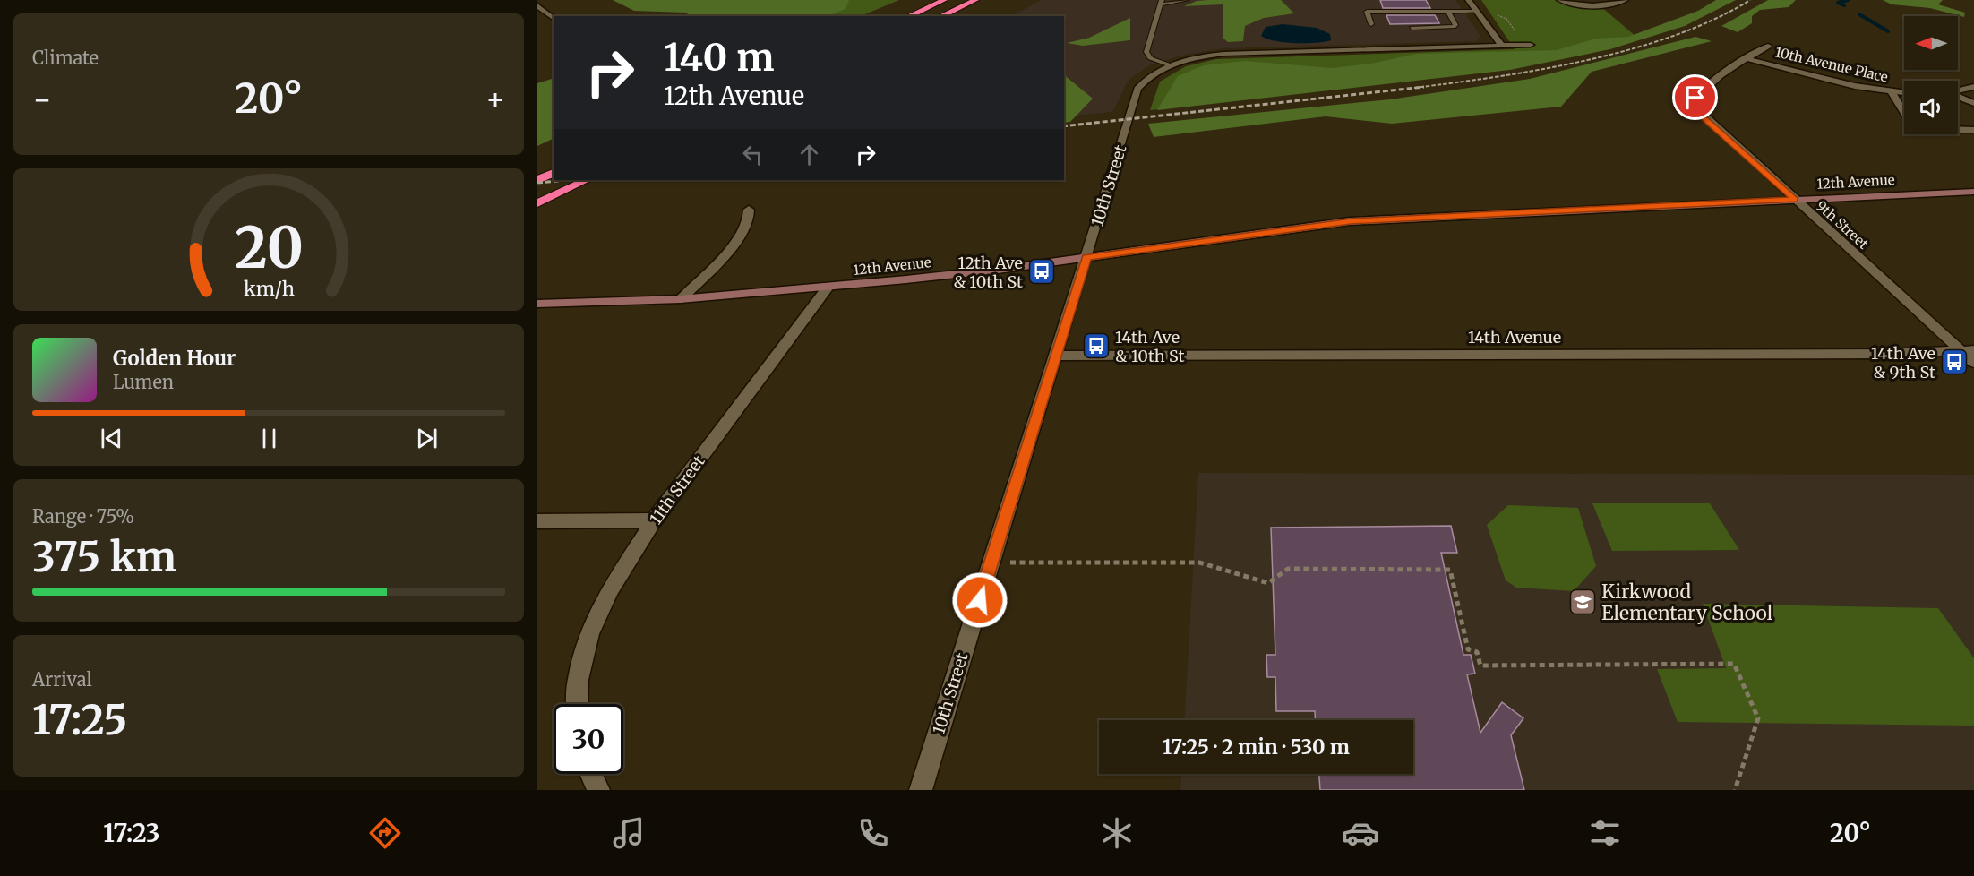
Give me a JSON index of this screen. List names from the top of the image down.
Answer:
{
  "streets": {
    "main road": ["12th Avenue"],
    "street": [
      "10th Avenue Place",
      "10th Street",
      "9th Street",
      "14th Avenue",
      "11th Street"
    ]
  },
  "crossings": [
    ["10th Avenue Place", "9th Street"],
    ["12th Avenue", "10th Street"],
    ["12th Avenue", "9th Street"],
    ["12th Avenue", "11th Street"],
    ["10th Street", "14th Avenue"],
    ["9th Street", "14th Avenue"]
  ],
  "places": {
    "bus stop": ["12th Ave & 10th St", "14th Ave & 10th St", "14th Ave & 9th St"],
    "school or university": ["Kirkwood Elementary School"]
  },
  "north": "left",
  "page": {
    "tile": [
      "Climate",
      ["Range · 75%", "375 km"],
      ["Arrival", "17:25"]
    ],
    "turn": ["140 m", "12th Avenue"],
    "heat": ["−", "20°", "+"],
    "song": ["Golden Hour", "Lumen"],
    "limit": "30",
    "trip": "17:25 · 2 min · 530 m",
    "tabs": ["17:23", "20°"],
    "gauge": ["20", "km/h"]
  }
}
